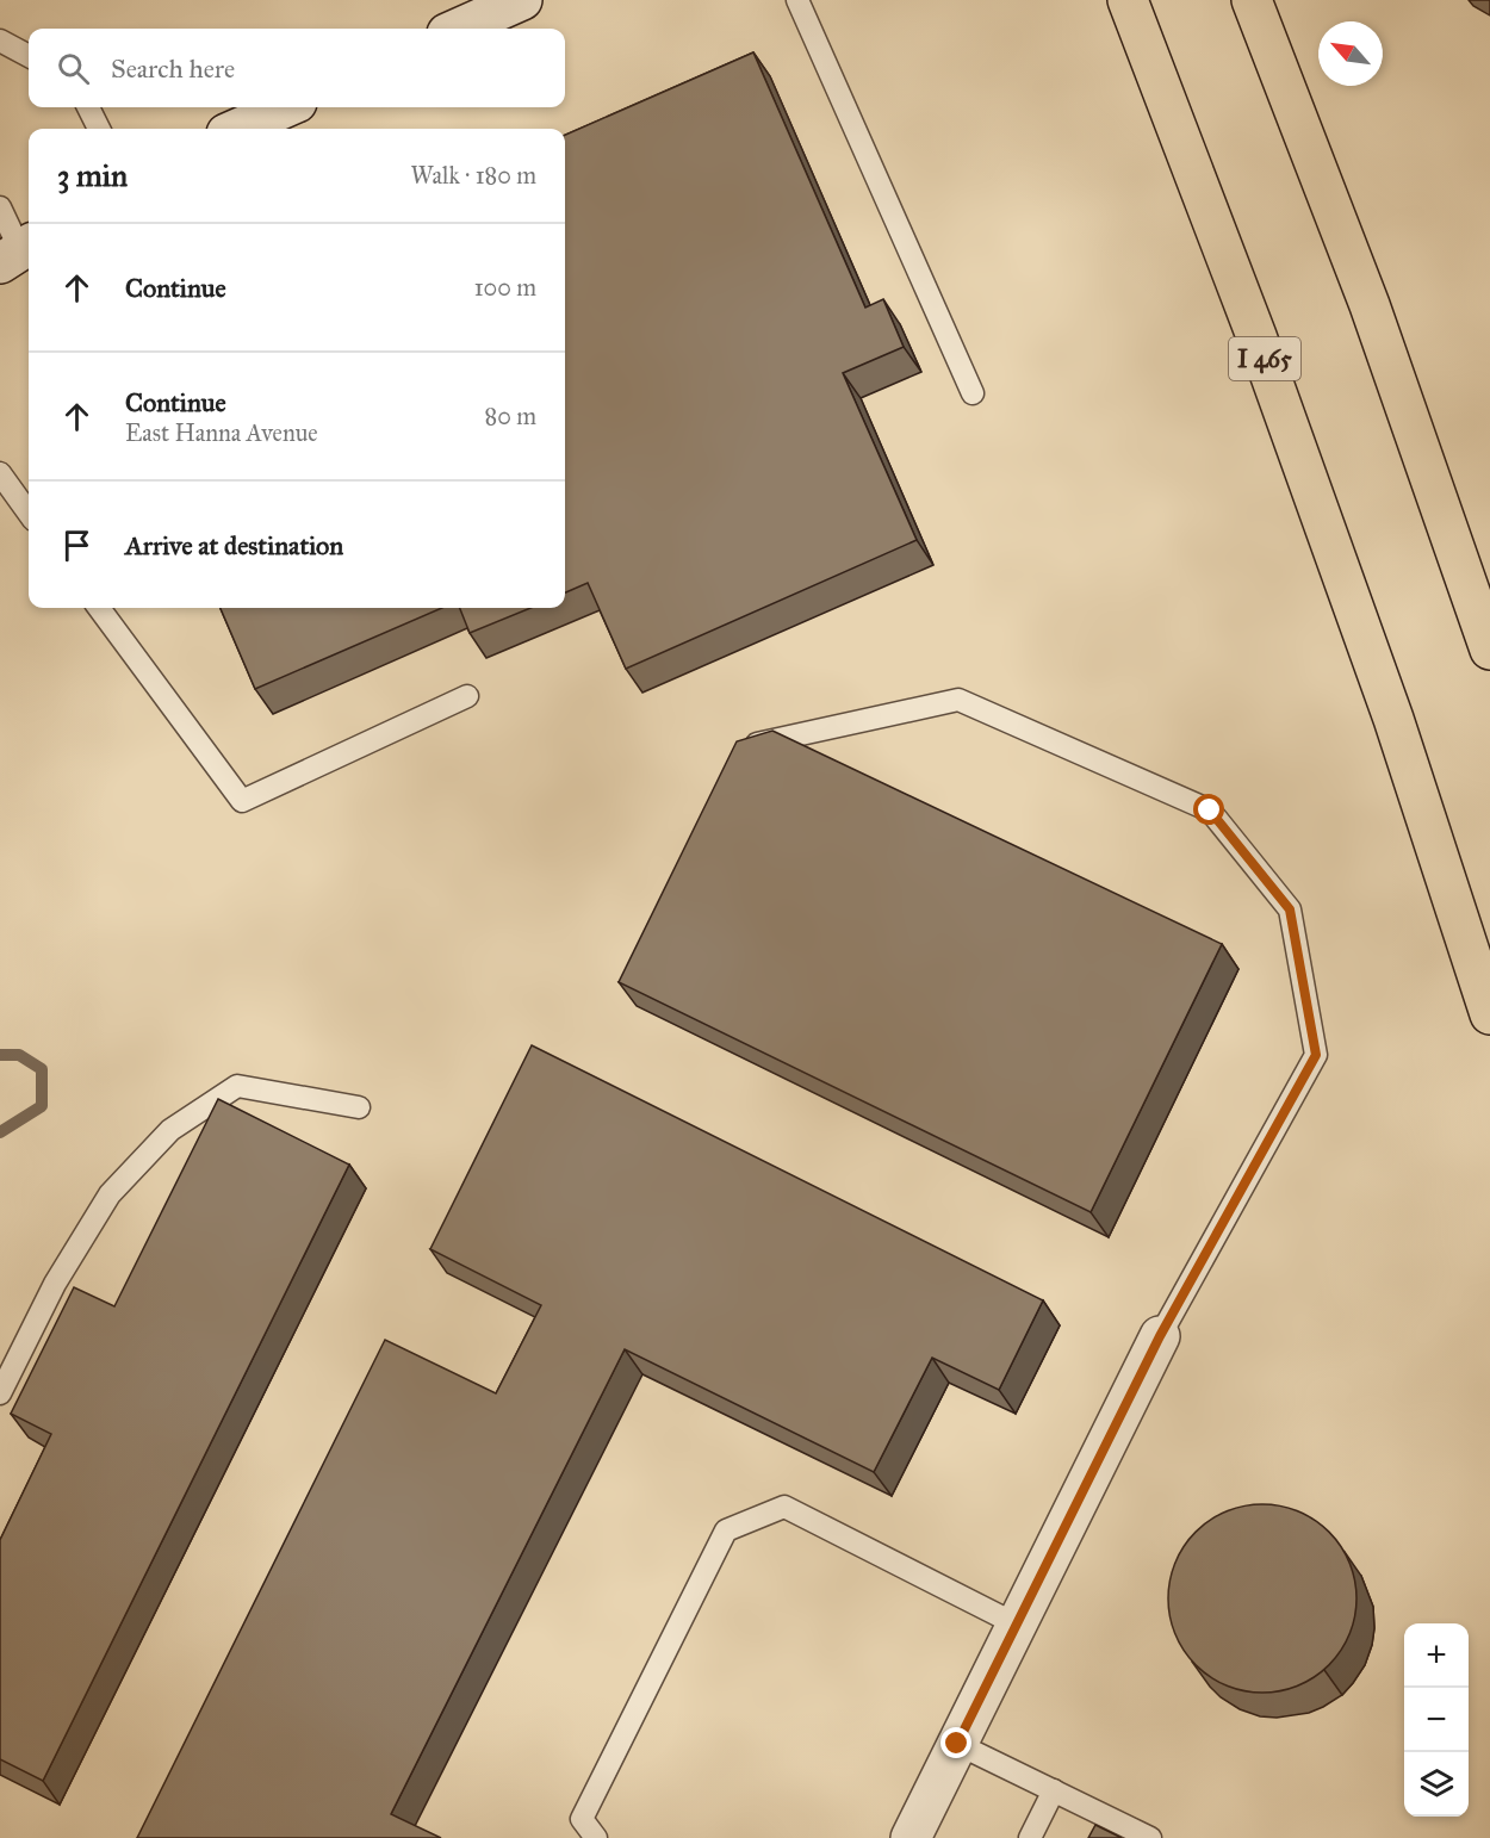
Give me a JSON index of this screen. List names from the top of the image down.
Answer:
{
  "streets": {
    "highway": ["I 465"]
  },
  "north": "top left",
  "page": {
    "search": "Search here",
    "heading": ["3 min", "Walk · 180 m"],
    "list": [
      ["Continue", "100 m"],
      ["Continue", "East Hanna Avenue", "80 m"],
      "Arrive at destination"
    ],
    "map_buttons": ["+", "−"]
  }
}
